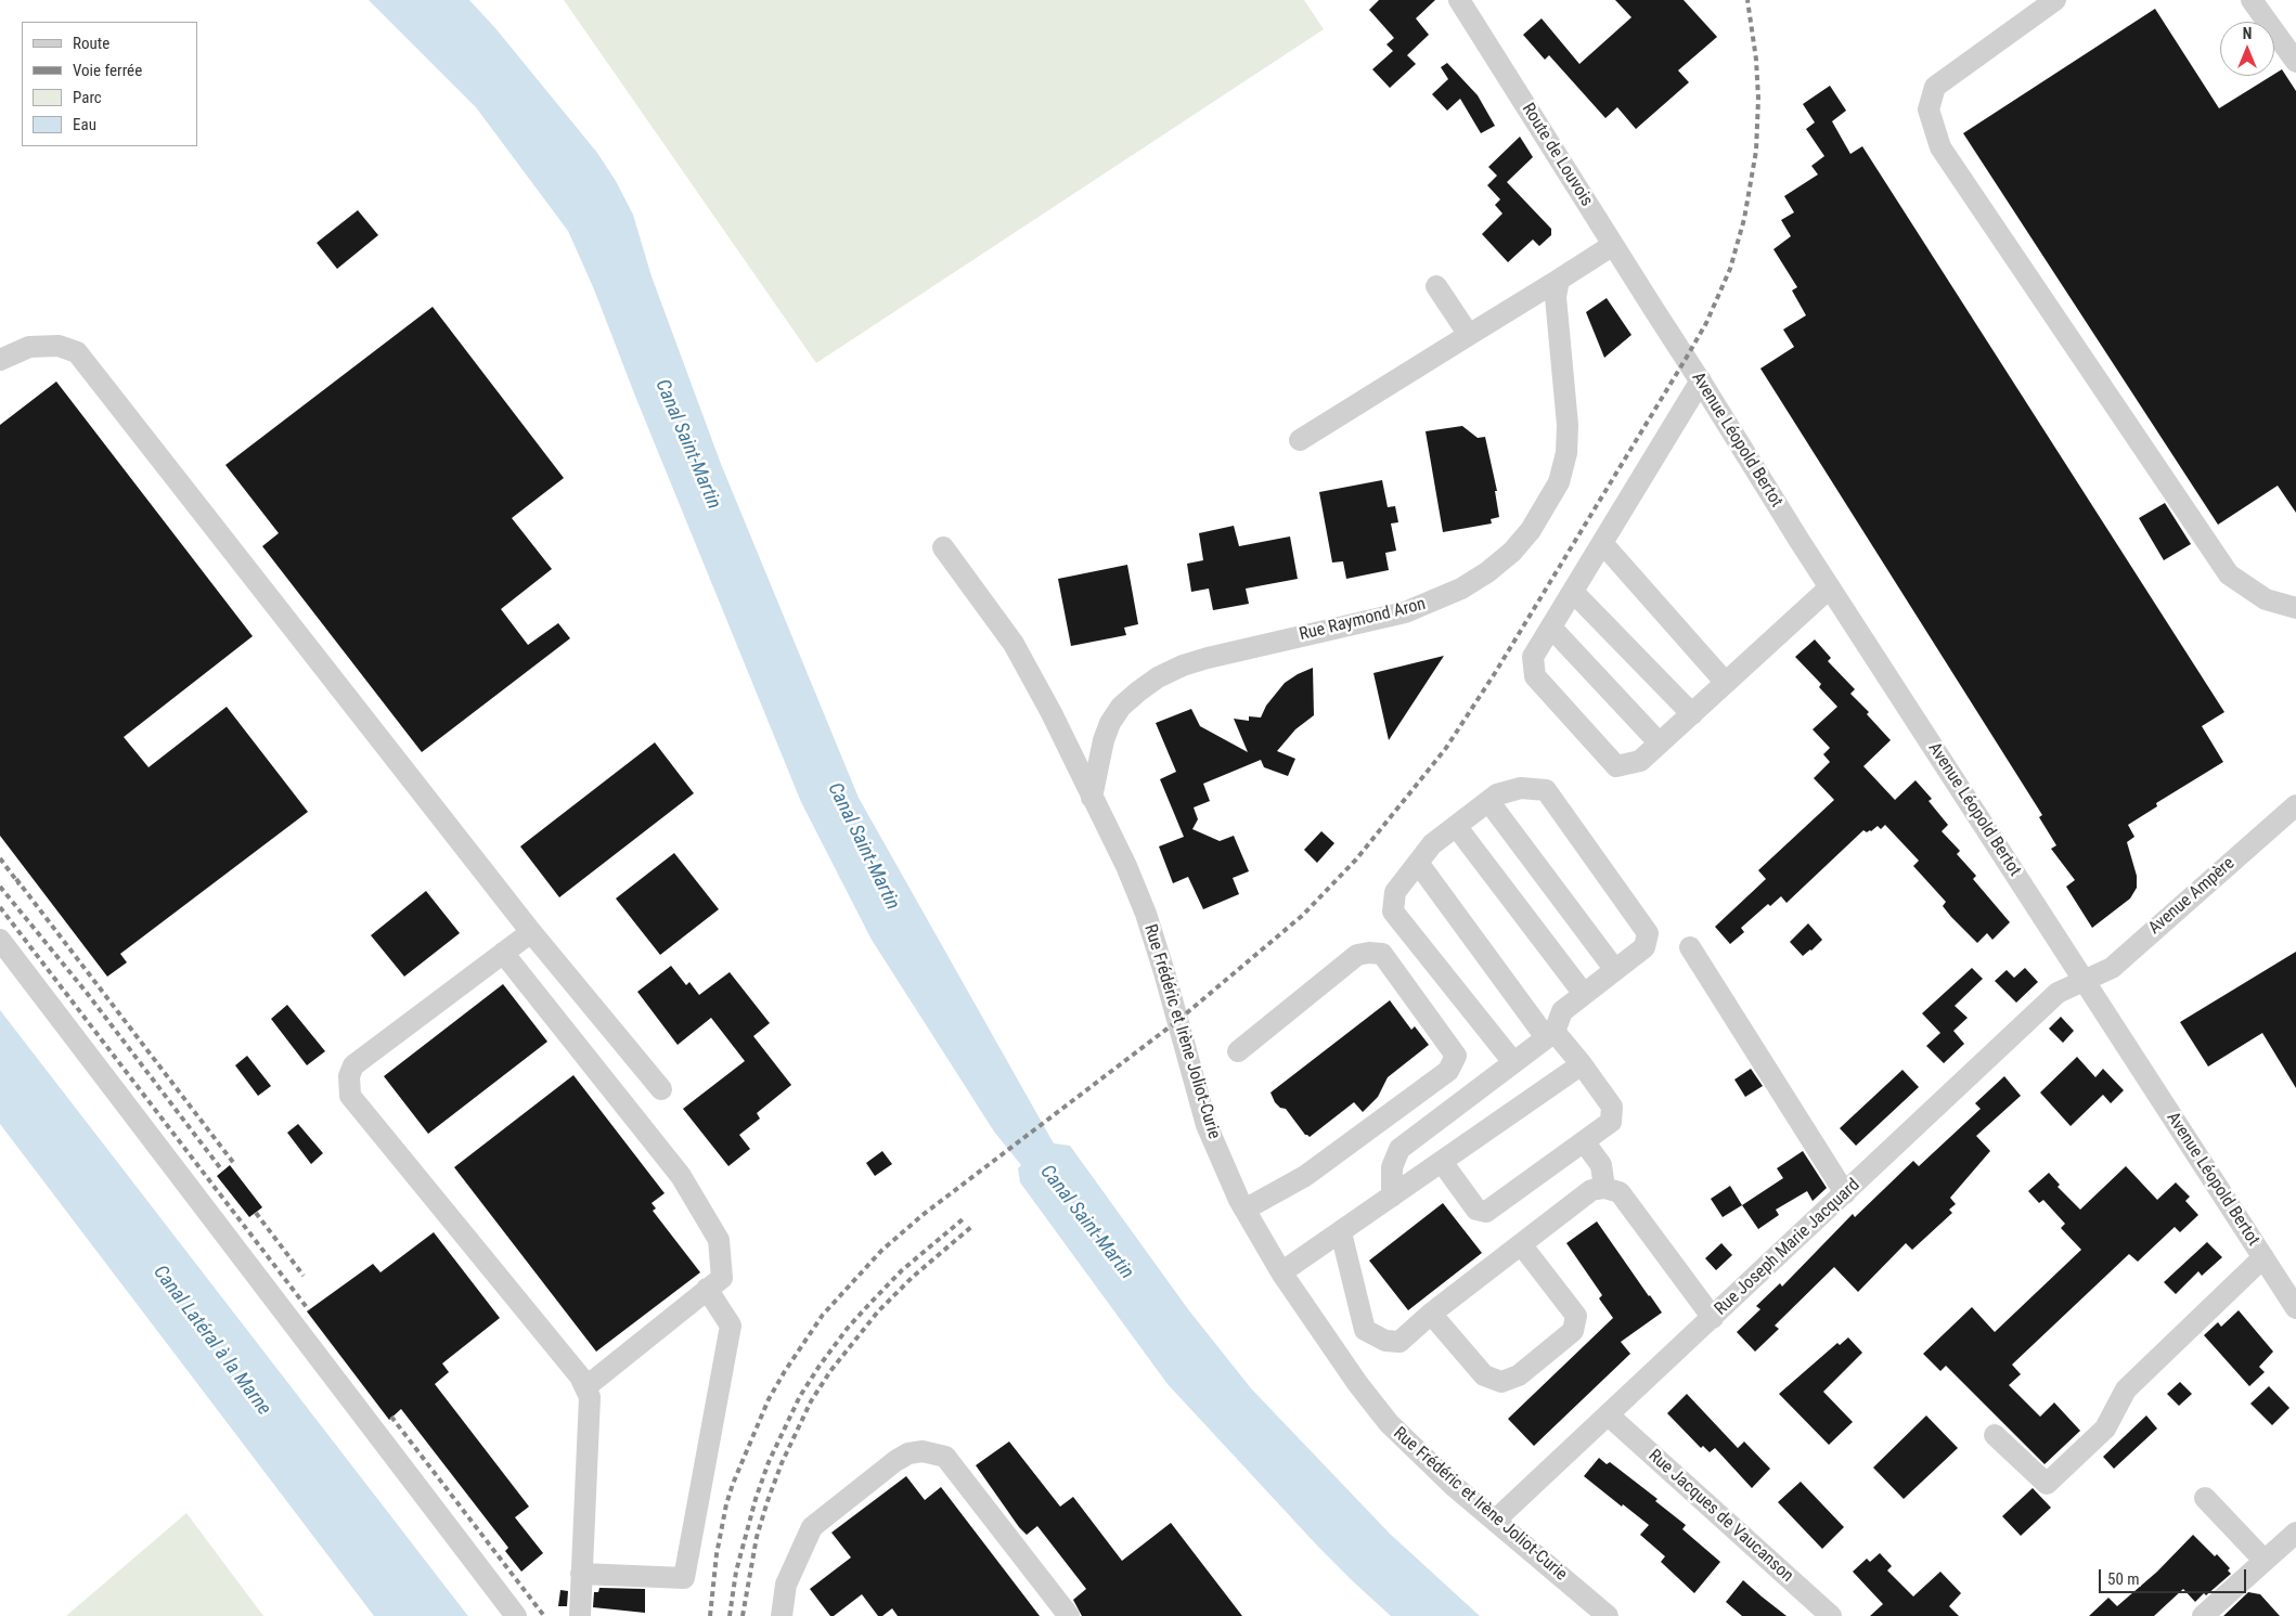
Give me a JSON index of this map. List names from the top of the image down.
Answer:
{
  "streets": {
    "street": [
      "Route de Louvois",
      "Avenue Léopold Bertot",
      "Rue Raymond Aron",
      "Avenue Ampère",
      "Rue Frédéric et Irène Joliot-Curie",
      "Rue Joseph Marie Jacquard",
      "Rue Jacques de Vaucanson"
    ]
  },
  "crossings": [
    ["Route de Louvois", "Avenue Léopold Bertot"],
    ["Avenue Léopold Bertot", "Avenue Ampère"],
    ["Avenue Léopold Bertot", "Rue Joseph Marie Jacquard"],
    ["Rue Raymond Aron", "Rue Frédéric et Irène Joliot-Curie"],
    ["Avenue Ampère", "Rue Joseph Marie Jacquard"],
    ["Rue Frédéric et Irène Joliot-Curie", "Rue Joseph Marie Jacquard"],
    ["Rue Joseph Marie Jacquard", "Rue Jacques de Vaucanson"]
  ],
  "water": ["Canal Saint-Martin", "Canal Latéral à la Marne"],
  "legend": [
    "Route",
    "Voie ferrée",
    "Parc",
    "Eau"
  ],
  "scale_bar": "50 m",
  "north": "top"
}
